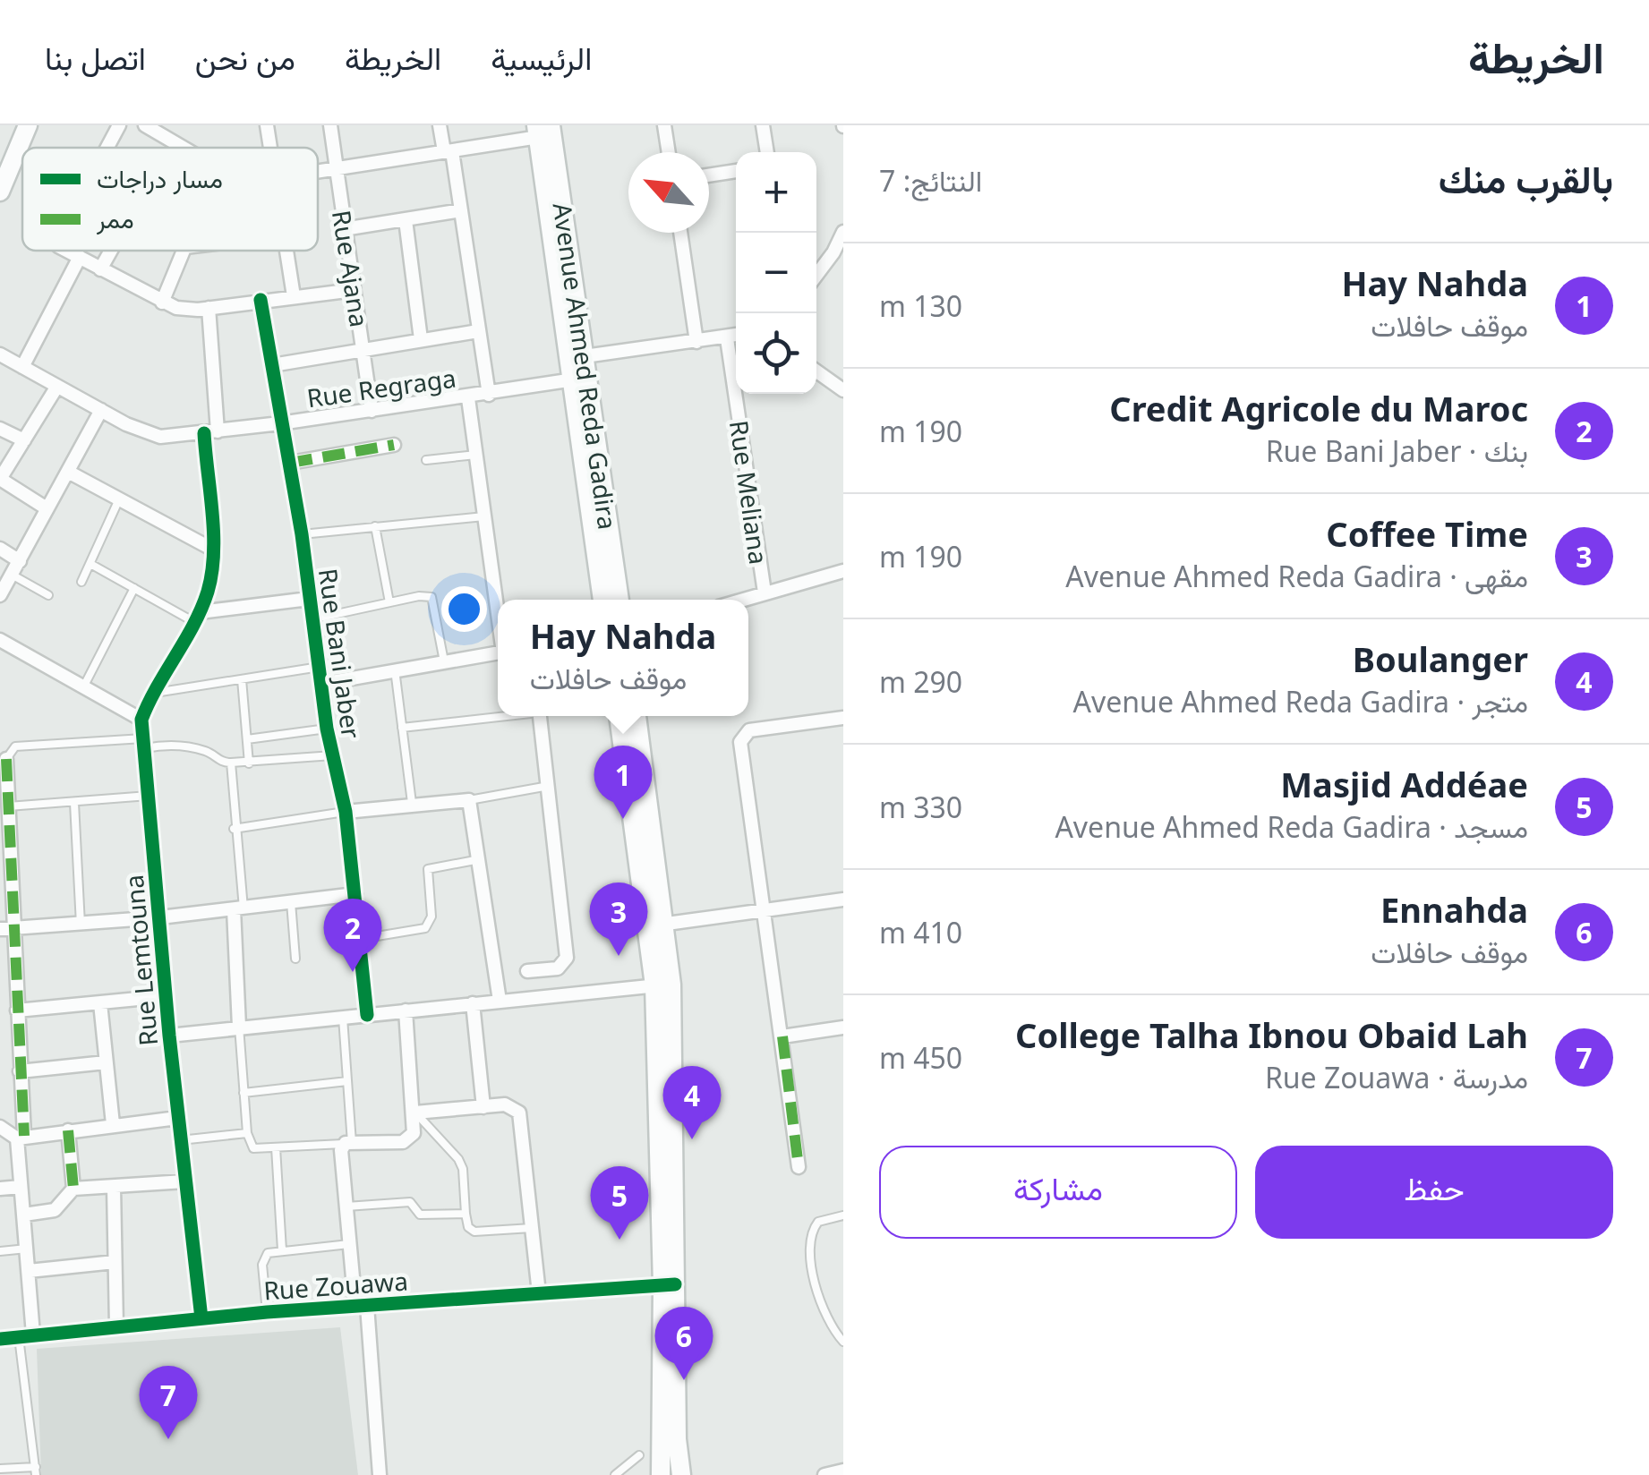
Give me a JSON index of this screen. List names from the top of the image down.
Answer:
{
  "streets": {
    "main road": ["Avenue Ahmed Reda Gadira"],
    "street": [
      "Rue Ajana",
      "Rue Regraga",
      "Rue Meliana",
      "Rue Bani Jaber",
      "Rue Lemtouna",
      "Rue Zouawa"
    ]
  },
  "crossings": [
    ["Rue Ajana", "Rue Regraga"],
    ["Avenue Ahmed Reda Gadira", "Rue Regraga"],
    ["Rue Regraga", "Rue Bani Jaber"],
    ["Rue Regraga", "Rue Lemtouna"],
    ["Rue Lemtouna", "Rue Zouawa"]
  ],
  "legend": ["مسار دراجات", "ممر"],
  "north": "top left",
  "page": {
    "header": "الخريطة",
    "nav": [
      "الرئيسية",
      "الخريطة",
      "من نحن",
      "اتصل بنا"
    ],
    "heading": ["بالقرب منك", "النتائج: 7"],
    "map_buttons": ["+", "−"],
    "list": [
      {
        "mark": "1",
        "name": "Hay Nahda",
        "note": "موقف حافلات",
        "value": "130 m"
      },
      {
        "mark": "2",
        "name": "Credit Agricole du Maroc",
        "note": "بنك · Rue Bani Jaber",
        "value": "190 m"
      },
      {
        "mark": "3",
        "name": "Coffee Time",
        "note": "مقهى · Avenue Ahmed Reda Gadira",
        "value": "190 m"
      },
      {
        "mark": "4",
        "name": "Boulanger",
        "note": "متجر · Avenue Ahmed Reda Gadira",
        "value": "290 m"
      },
      {
        "mark": "5",
        "name": "Masjid Addéae",
        "note": "مسجد · Avenue Ahmed Reda Gadira",
        "value": "330 m"
      },
      {
        "mark": "6",
        "name": "Ennahda",
        "note": "موقف حافلات",
        "value": "410 m"
      },
      {
        "mark": "7",
        "name": "College Talha Ibnou Obaid Lah",
        "note": "مدرسة · Rue Zouawa",
        "value": "450 m"
      }
    ],
    "popup": ["Hay Nahda", "موقف حافلات"],
    "pins": [
      "1",
      "3",
      "2",
      "4",
      "5",
      "6",
      "7"
    ],
    "buttons": ["حفظ", "مشاركة"]
  }
}
